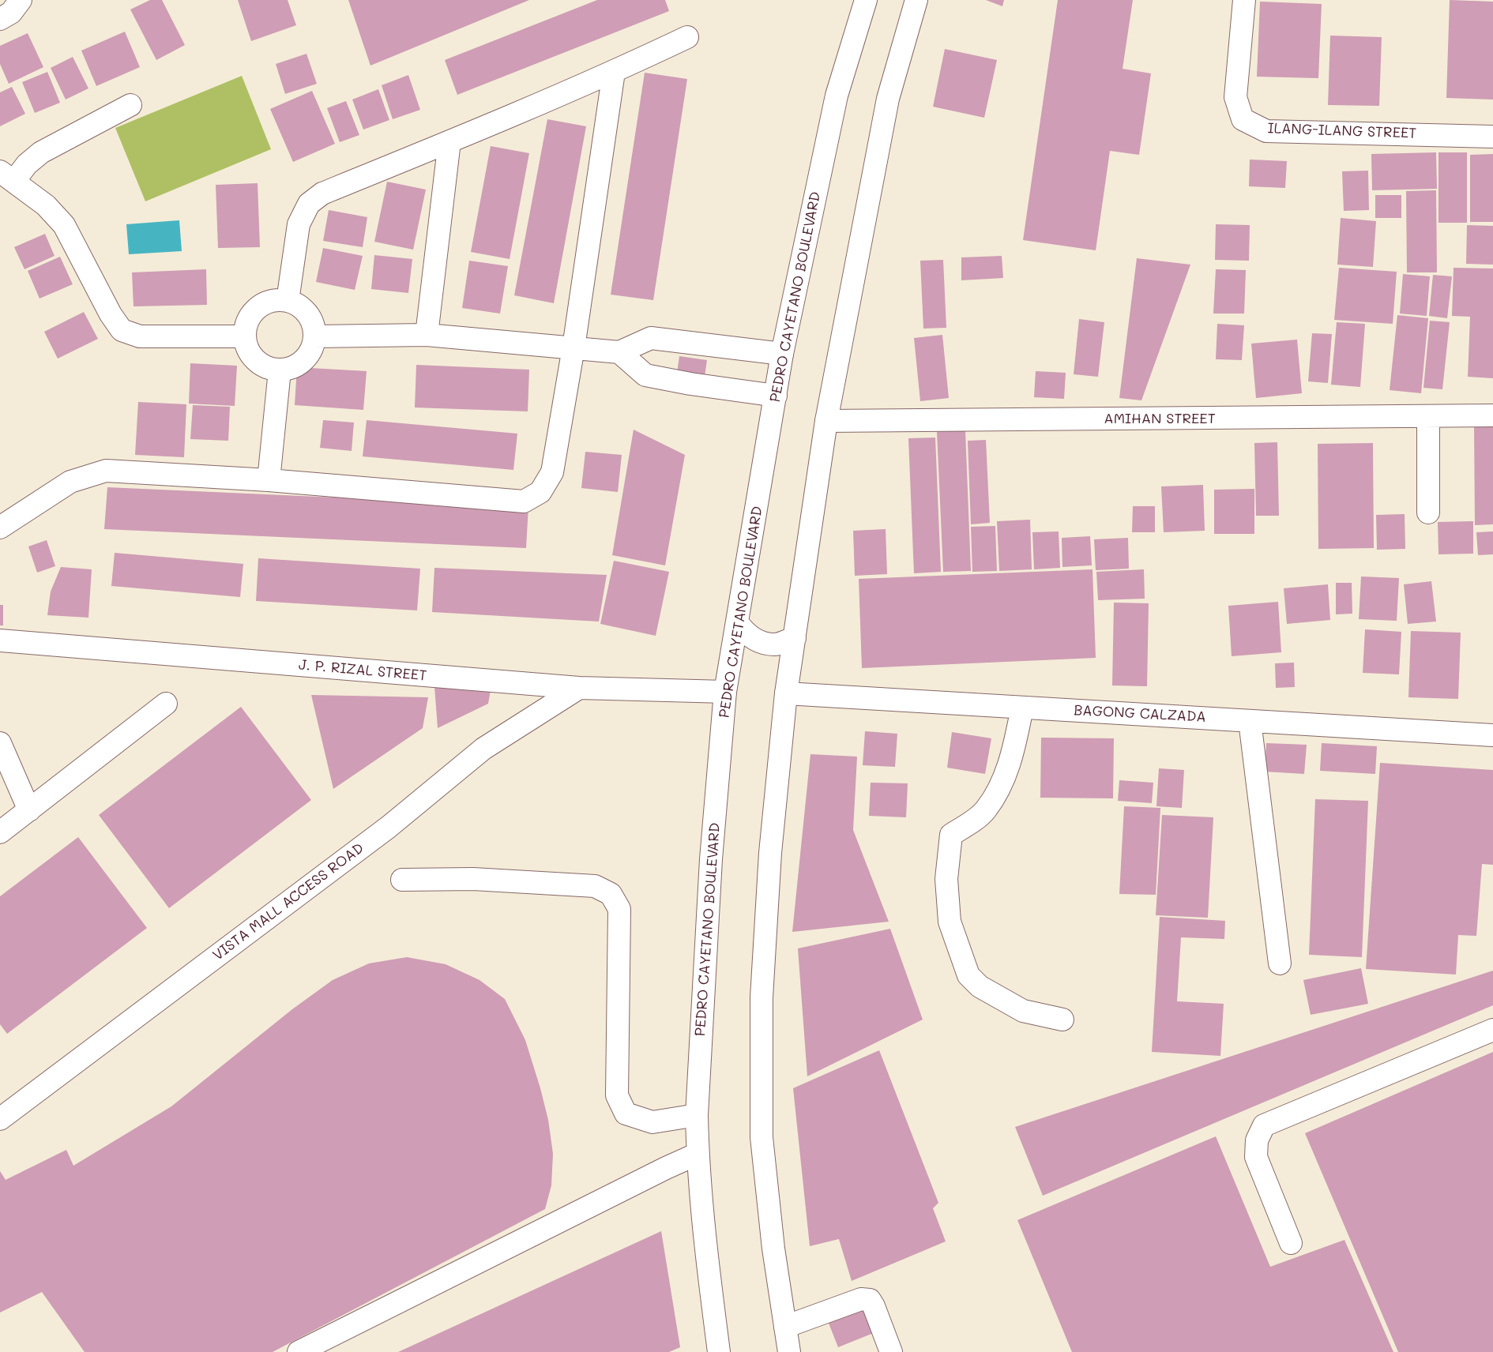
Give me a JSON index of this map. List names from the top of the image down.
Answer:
{
  "streets": {
    "street": [
      "ILANG-ILANG STREET",
      "PEDRO CAYETANO BOULEVARD",
      "AMIHAN STREET",
      "J. P. RIZAL STREET",
      "BAGONG CALZADA",
      "VISTA MALL ACCESS ROAD"
    ]
  },
  "crossings": [
    ["PEDRO CAYETANO BOULEVARD", "J. P. RIZAL STREET"],
    ["J. P. RIZAL STREET", "VISTA MALL ACCESS ROAD"]
  ]
}
